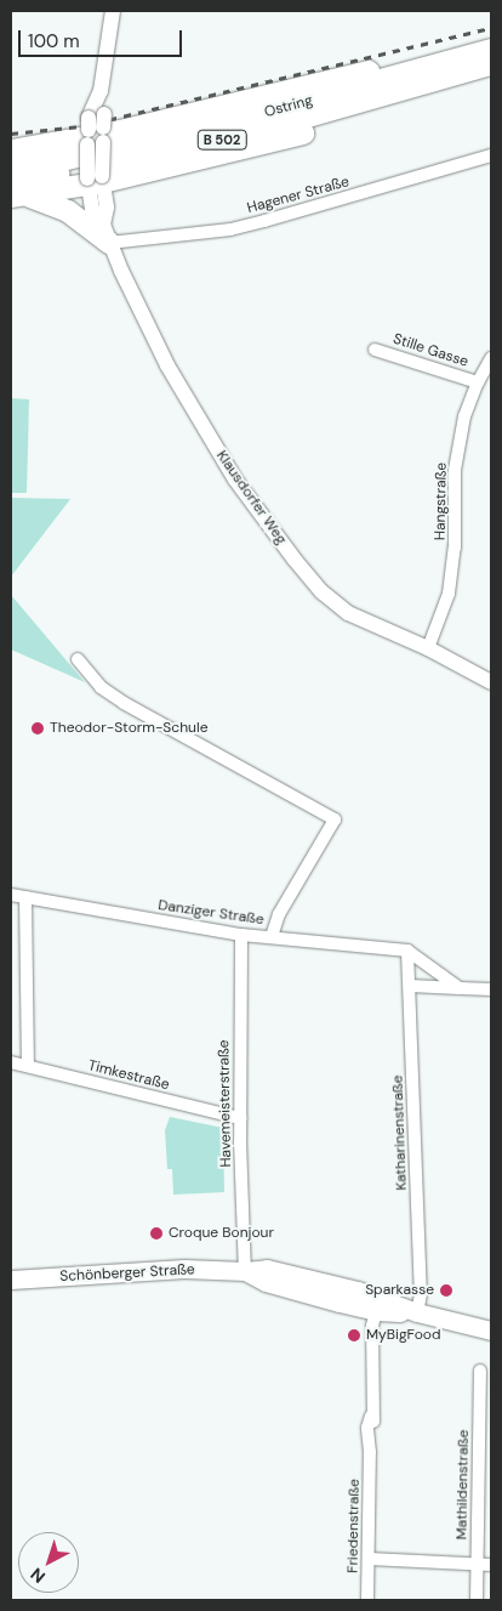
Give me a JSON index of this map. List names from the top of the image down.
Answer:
{
  "streets": {
    "highway": ["Ostring", "B 502"],
    "main road": ["Schönberger Straße"],
    "street": [
      "Hagener Straße",
      "Stille Gasse",
      "Klausdorfer Weg",
      "Hangstraße",
      "Danziger Straße",
      "Timkestraße",
      "Havemeisterstraße",
      "Katharinenstraße",
      "Mathildenstraße",
      "Friedenstraße"
    ]
  },
  "crossings": [
    ["Hagener Straße", "Klausdorfer Weg"],
    ["Stille Gasse", "Hangstraße"],
    ["Klausdorfer Weg", "Hangstraße"],
    ["Danziger Straße", "Havemeisterstraße"],
    ["Danziger Straße", "Katharinenstraße"],
    ["Timkestraße", "Havemeisterstraße"],
    ["Havemeisterstraße", "Schönberger Straße"],
    ["Katharinenstraße", "Schönberger Straße"],
    ["Schönberger Straße", "Friedenstraße"]
  ],
  "places": [
    "Theodor-Storm-Schule",
    "Croque Bonjour",
    "Sparkasse",
    "MyBigFood"
  ],
  "scale_bar": "100 m",
  "north": "bottom left"
}
